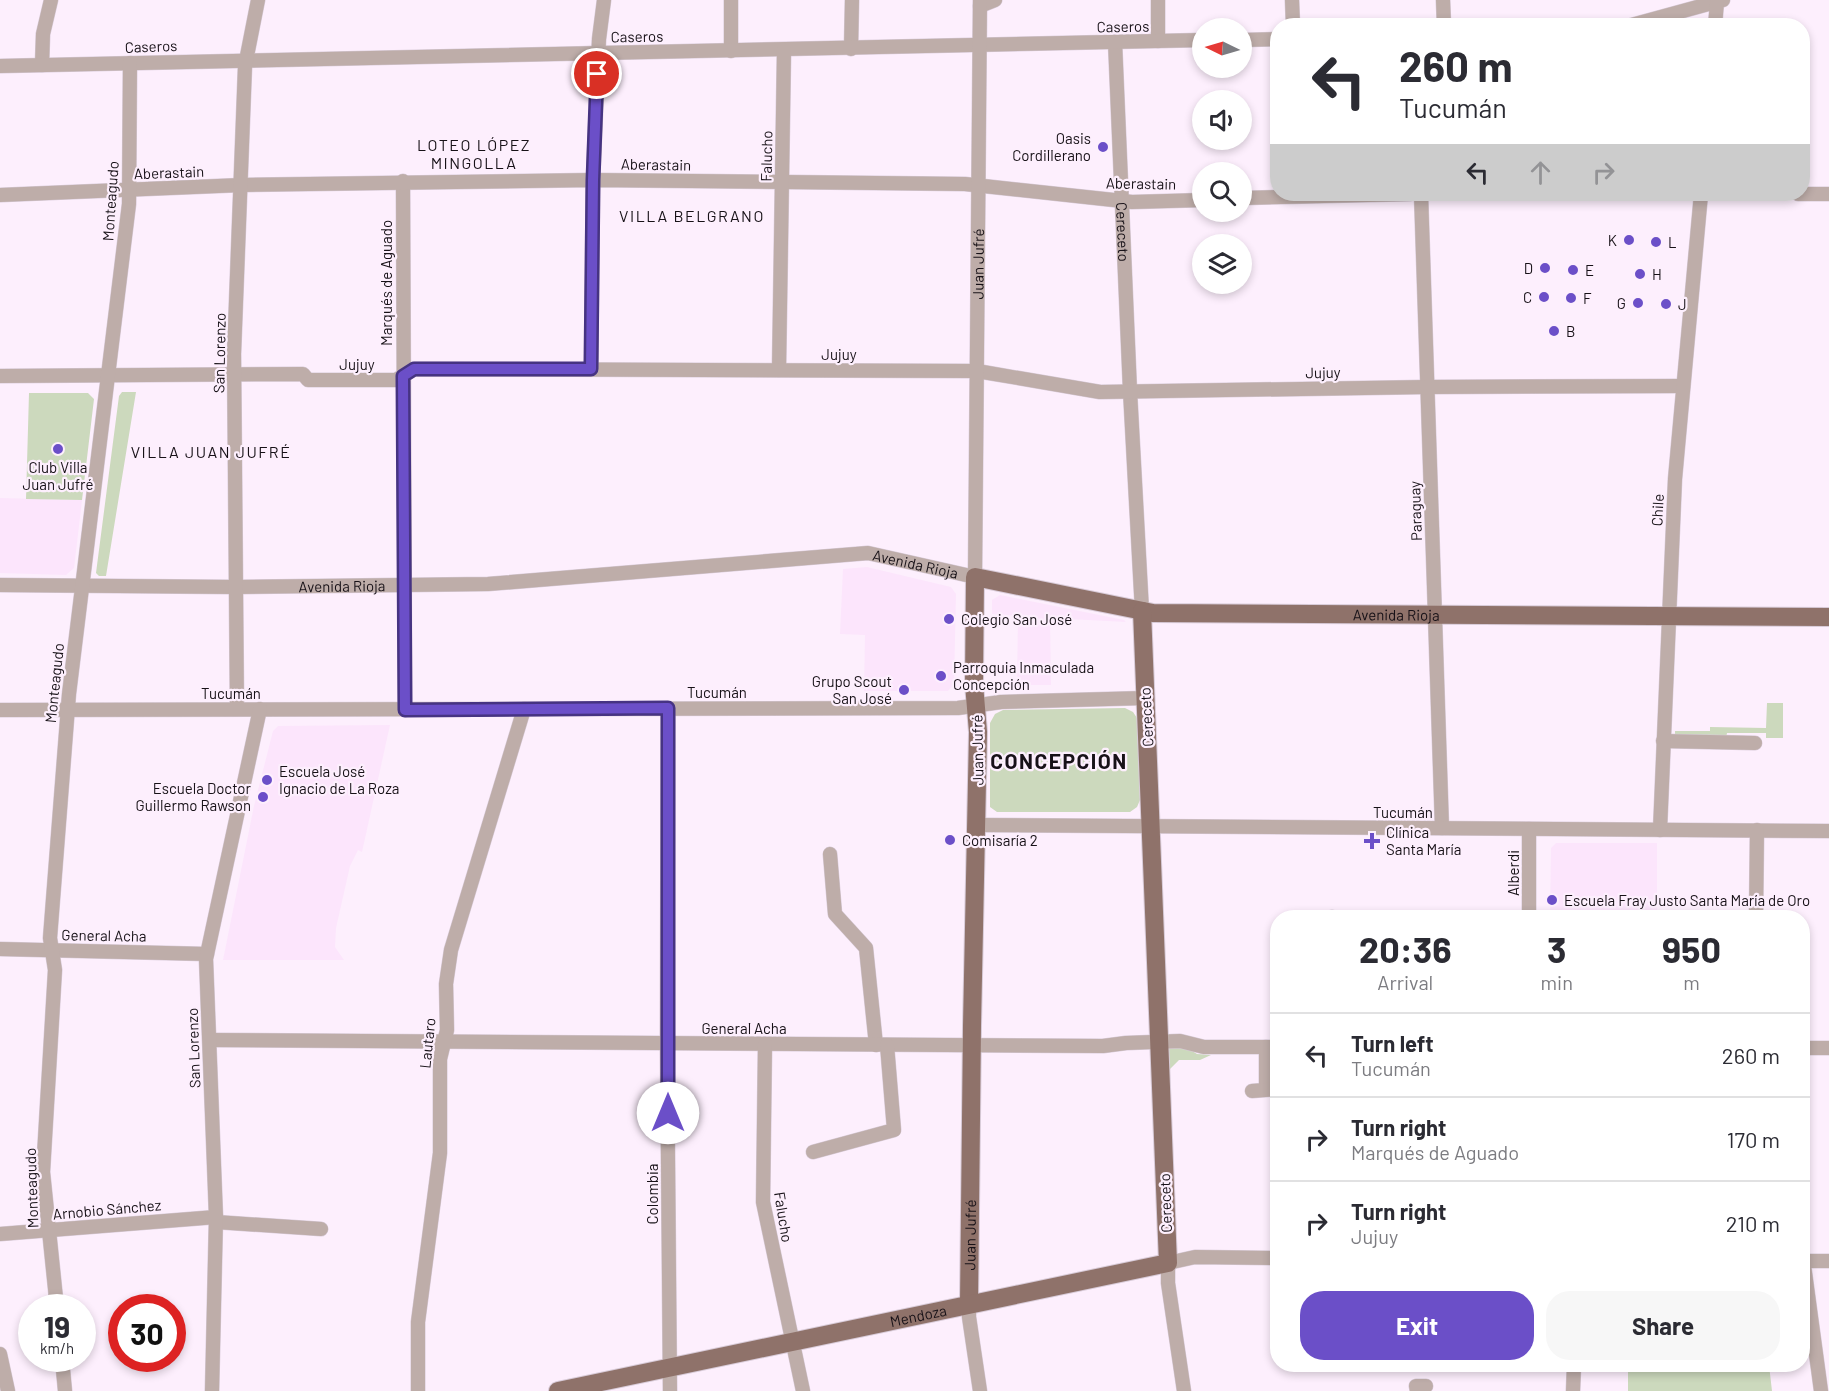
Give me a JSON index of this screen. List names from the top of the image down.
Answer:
{
  "streets": {
    "main road": [
      "Cereceto",
      "Juan Jufré",
      "Avenida Rioja",
      "Mendoza"
    ],
    "street": [
      "Caseros",
      "Falucho",
      "Aberastain",
      "Monteagudo",
      "Marqués de Aguado",
      "San Lorenzo",
      "Jujuy",
      "Chile",
      "Paraguay",
      "Tucumán",
      "Alberdi",
      "General Acha",
      "Lautaro",
      "Colombia",
      "Arnobio Sánchez"
    ]
  },
  "crossings": [
    ["Caseros", "Falucho"],
    ["Caseros", "Monteagudo"],
    ["Caseros", "Cereceto"],
    ["Caseros", "Juan Jufré"],
    ["Caseros", "San Lorenzo"],
    ["Falucho", "Aberastain"],
    ["Falucho", "Jujuy"],
    ["Falucho", "General Acha"],
    ["Falucho", "Mendoza"],
    ["Aberastain", "Monteagudo"],
    ["Aberastain", "Cereceto"],
    ["Aberastain", "Juan Jufré"],
    ["Aberastain", "Marqués de Aguado"],
    ["Aberastain", "San Lorenzo"],
    ["Monteagudo", "Jujuy"],
    ["Monteagudo", "Avenida Rioja"],
    ["Monteagudo", "Tucumán"],
    ["Monteagudo", "General Acha"],
    ["Monteagudo", "Arnobio Sánchez"],
    ["Cereceto", "Jujuy"],
    ["Cereceto", "Avenida Rioja"],
    ["Cereceto", "Tucumán"],
    ["Cereceto", "General Acha"],
    ["Cereceto", "Mendoza"],
    ["Juan Jufré", "Jujuy"],
    ["Juan Jufré", "Avenida Rioja"],
    ["Juan Jufré", "Tucumán"],
    ["Juan Jufré", "General Acha"],
    ["Juan Jufré", "Mendoza"],
    ["Marqués de Aguado", "Jujuy"],
    ["Marqués de Aguado", "Avenida Rioja"],
    ["Marqués de Aguado", "Tucumán"],
    ["San Lorenzo", "Jujuy"],
    ["San Lorenzo", "Avenida Rioja"],
    ["San Lorenzo", "Tucumán"],
    ["San Lorenzo", "General Acha"],
    ["San Lorenzo", "Arnobio Sánchez"],
    ["Jujuy", "Chile"],
    ["Jujuy", "Paraguay"],
    ["Chile", "Avenida Rioja"],
    ["Chile", "Tucumán"],
    ["Paraguay", "Avenida Rioja"],
    ["Paraguay", "Tucumán"],
    ["Tucumán", "Alberdi"],
    ["Tucumán", "Lautaro"],
    ["Tucumán", "Colombia"],
    ["General Acha", "Lautaro"],
    ["General Acha", "Colombia"],
    ["Colombia", "Mendoza"]
  ],
  "districts": [
    "LOTEO LÓPEZ MINGOLLA",
    "VILLA BELGRANO",
    "VILLA JUAN JUFRÉ",
    "CONCEPCIÓN"
  ],
  "places": {
    "other": [
      "Oasis Cordillerano",
      "K",
      "L",
      "D",
      "E",
      "H",
      "C",
      "F",
      "G",
      "J",
      "B",
      "Club Villa Juan Jufré",
      "Colegio San José",
      "Parroquia Inmaculada Concepción",
      "Grupo Scout San José",
      "Escuela José Ignacio de La Roza",
      "Escuela Doctor Guillermo Rawson",
      "Comisaría 2",
      "Escuela Fray Justo Santa María de Oro"
    ],
    "health": ["Clínica Santa María"]
  },
  "north": "left",
  "page": {
    "turn": ["260 m", "Tucumán"],
    "eta": [
      "20:36",
      "Arrival",
      "3",
      "min",
      "950",
      "m"
    ],
    "list": [
      {
        "name": "Turn left",
        "note": "Tucumán",
        "value": "260 m"
      },
      {
        "name": "Turn right",
        "note": "Marqués de Aguado",
        "value": "170 m"
      },
      {
        "name": "Turn right",
        "note": "Jujuy",
        "value": "210 m"
      }
    ],
    "buttons": ["Exit", "Share"],
    "speed": "19 km/h",
    "limit": "30"
  }
}
